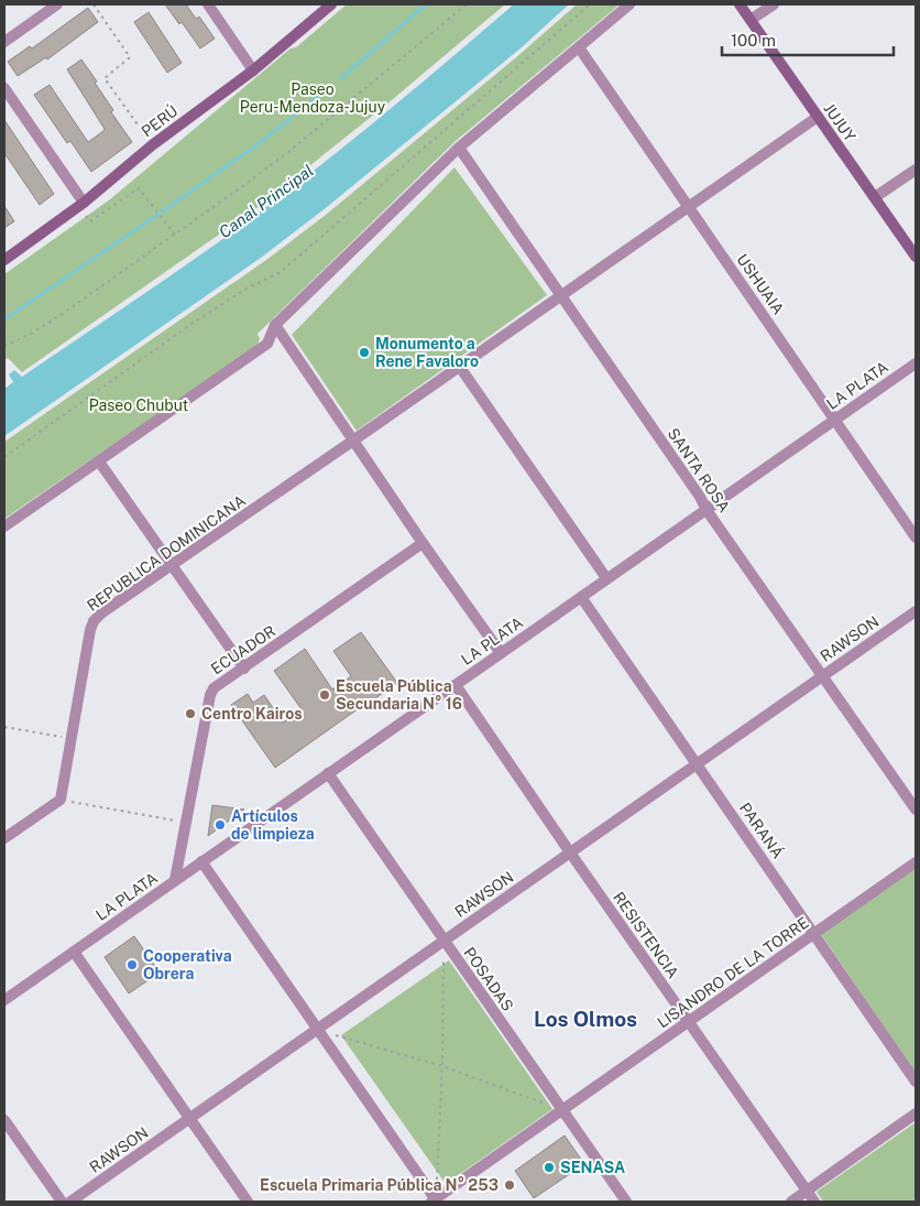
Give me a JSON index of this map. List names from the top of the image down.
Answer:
{
  "streets": {
    "main road": ["PERÚ", "JUJUY"],
    "street": [
      "USHUAIA",
      "LA PLATA",
      "SANTA ROSA",
      "REPUBLICA DOMINICANA",
      "RAWSON",
      "ECUADOR",
      "PARANÁ",
      "RESISTENCIA",
      "LISANDRO DE LA TORRE",
      "POSADAS"
    ]
  },
  "crossings": [
    ["JUJUY", "REPUBLICA DOMINICANA"],
    ["USHUAIA", "LA PLATA"],
    ["USHUAIA", "REPUBLICA DOMINICANA"],
    ["LA PLATA", "SANTA ROSA"],
    ["LA PLATA", "ECUADOR"],
    ["LA PLATA", "PARANÁ"],
    ["LA PLATA", "RESISTENCIA"],
    ["LA PLATA", "POSADAS"],
    ["SANTA ROSA", "REPUBLICA DOMINICANA"],
    ["SANTA ROSA", "RAWSON"],
    ["RAWSON", "PARANÁ"],
    ["RAWSON", "RESISTENCIA"],
    ["RAWSON", "POSADAS"],
    ["PARANÁ", "LISANDRO DE LA TORRE"],
    ["RESISTENCIA", "LISANDRO DE LA TORRE"],
    ["LISANDRO DE LA TORRE", "POSADAS"]
  ],
  "districts": ["Los Olmos"],
  "water": ["Canal Principal"],
  "parks": ["Paseo Peru-Mendoza-Jujuy", "Paseo Chubut"],
  "places": [
    "Monumento a Rene Favaloro",
    "Escuela Pública Secundaria N° 16",
    "Centro Kairos",
    "Artículos de limpieza",
    "Cooperativa Obrera",
    "SENASA",
    "Escuela Primaria Pública N° 253"
  ],
  "scale_bar": "100 m"
}
